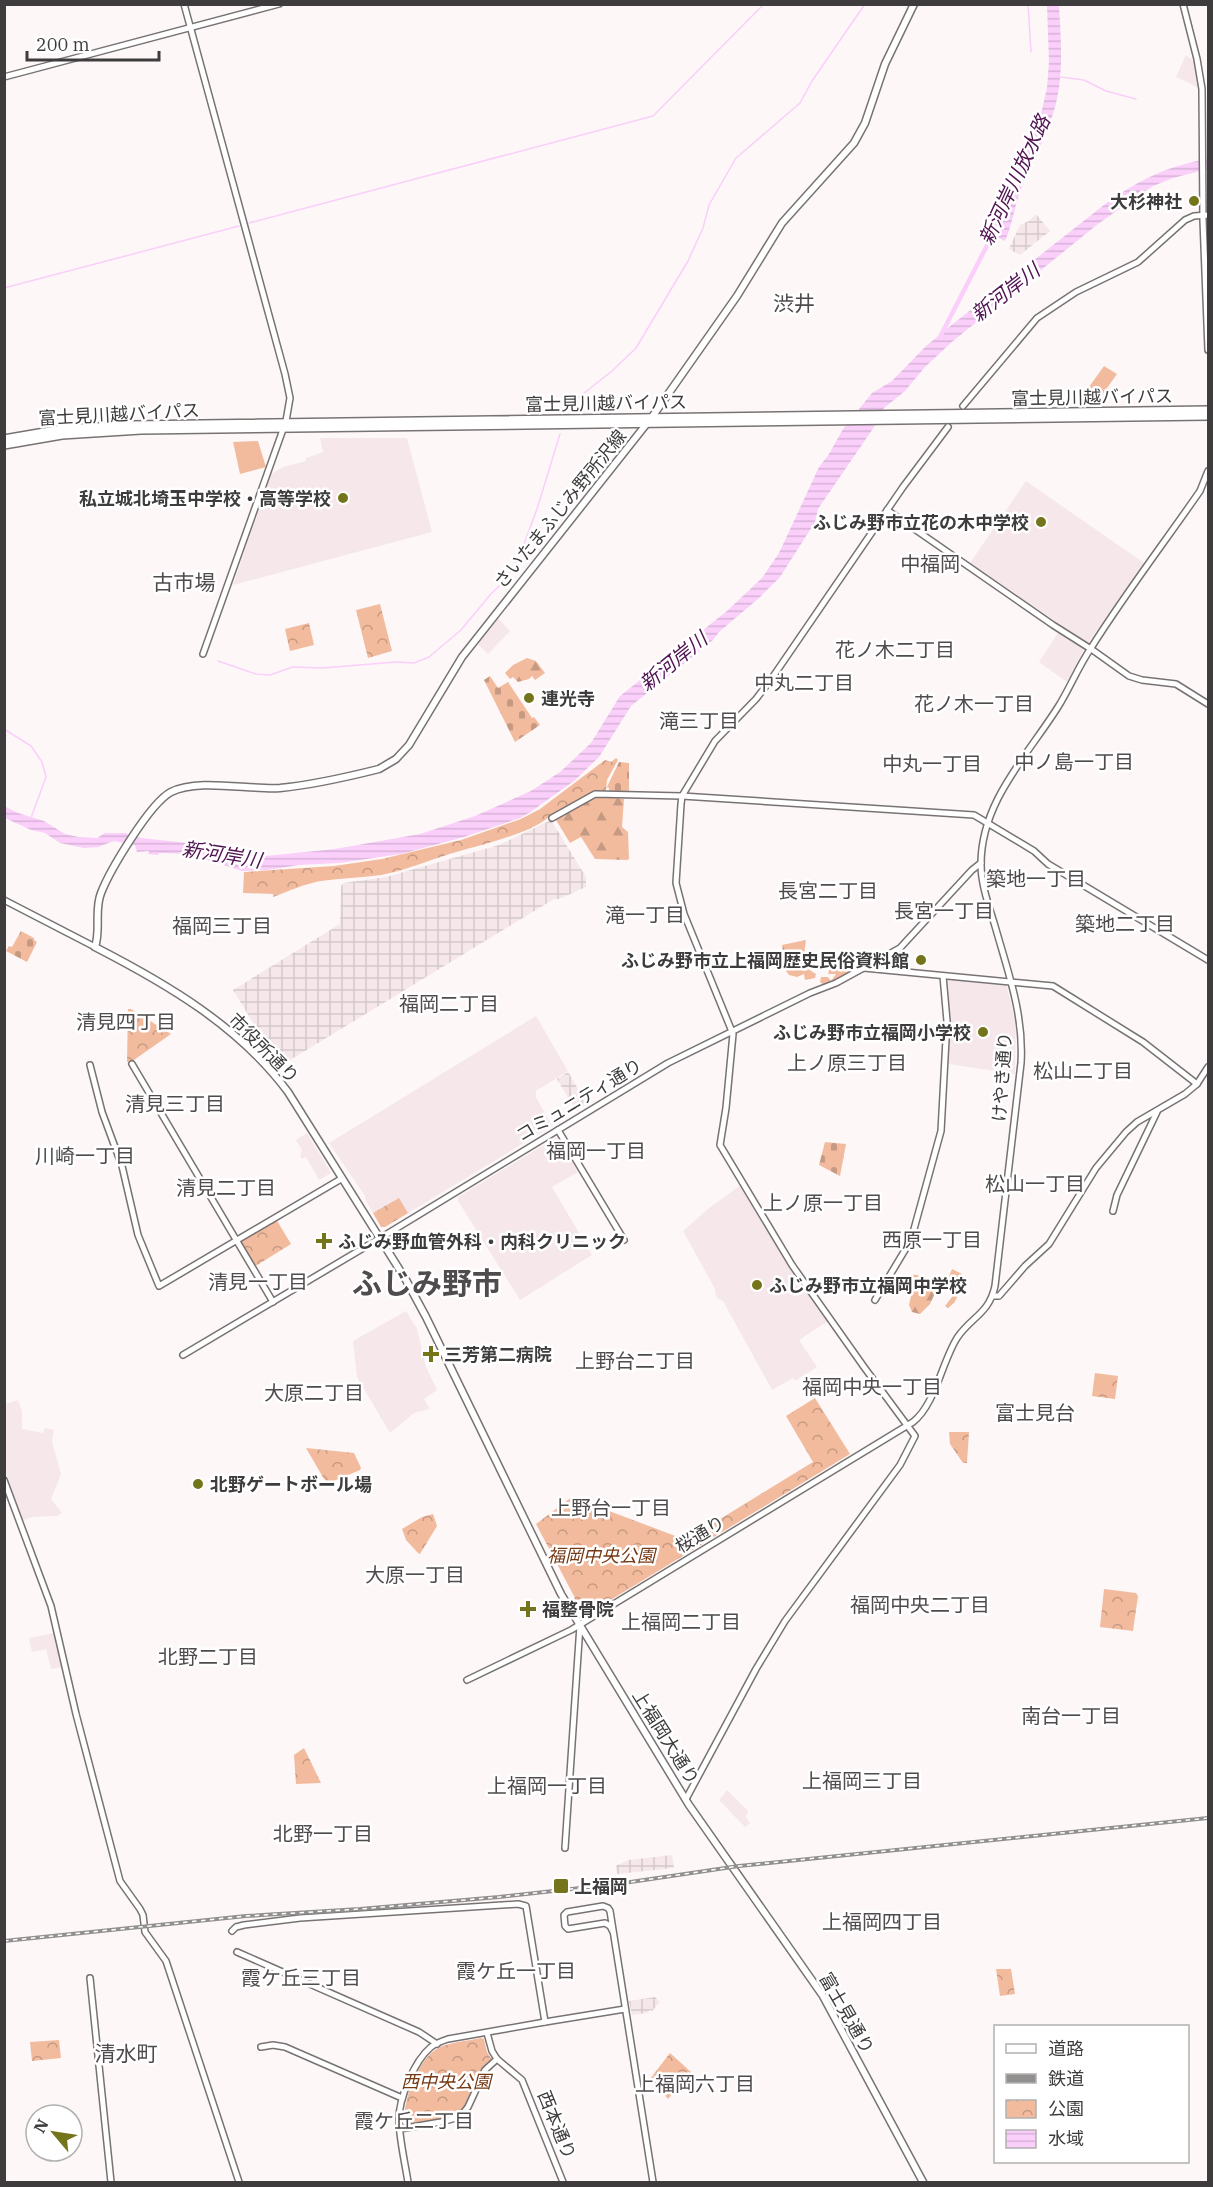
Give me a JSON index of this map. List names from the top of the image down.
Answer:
{
  "streets": {
    "highway": ["富士見川越バイパス"],
    "main road": [
      "さいたまふじみ野所沢線",
      "市役所通り",
      "上福岡大通り",
      "富士見通り"
    ],
    "street": [
      "けやき通り",
      "コミュニティ通り",
      "桜通り",
      "西本通り"
    ]
  },
  "crossings": [
    ["富士見川越バイパス", "さいたまふじみ野所沢線"],
    ["さいたまふじみ野所沢線", "市役所通り"],
    ["市役所通り", "コミュニティ通り"],
    ["市役所通り", "桜通り"],
    ["市役所通り", "上福岡大通り"],
    ["けやき通り", "コミュニティ通り"],
    ["けやき通り", "桜通り"],
    ["桜通り", "上福岡大通り"],
    ["上福岡大通り", "富士見通り"]
  ],
  "districts": [
    "渋井",
    "中福岡",
    "古市場",
    "花ノ木二丁目",
    "中丸二丁目",
    "花ノ木一丁目",
    "滝三丁目",
    "中ノ島一丁目",
    "中丸一丁目",
    "築地一丁目",
    "長宮二丁目",
    "長宮一丁目",
    "滝一丁目",
    "築地二丁目",
    "福岡三丁目",
    "福岡二丁目",
    "清見四丁目",
    "上ノ原三丁目",
    "松山二丁目",
    "清見三丁目",
    "福岡一丁目",
    "川崎一丁目",
    "松山一丁目",
    "清見二丁目",
    "上ノ原一丁目",
    "西原一丁目",
    "清見一丁目",
    "ふじみ野市",
    "上野台二丁目",
    "福岡中央一丁目",
    "大原二丁目",
    "富士見台",
    "上野台一丁目",
    "大原一丁目",
    "福岡中央二丁目",
    "上福岡二丁目",
    "北野二丁目",
    "南台一丁目",
    "上福岡三丁目",
    "上福岡一丁目",
    "北野一丁目",
    "上福岡四丁目",
    "霞ケ丘一丁目",
    "霞ケ丘三丁目",
    "清水町",
    "上福岡六丁目",
    "霞ケ丘二丁目"
  ],
  "water": ["新河岸川放水路", "新河岸川"],
  "parks": ["福岡中央公園", "西中央公園"],
  "places": {
    "other": [
      "大杉神社",
      "私立城北埼玉中学校・高等学校",
      "ふじみ野市立花の木中学校",
      "連光寺",
      "ふじみ野市立上福岡歴史民俗資料館",
      "ふじみ野市立福岡小学校",
      "ふじみ野市立福岡中学校",
      "北野ゲートボール場"
    ],
    "health": ["ふじみ野血管外科・内科クリニック", "三芳第二病院", "福整骨院"],
    "transit": ["上福岡"]
  },
  "legend": [
    "道路",
    "鉄道",
    "公園",
    "水域"
  ],
  "scale_bar": "200 m",
  "north": "top left"
}
